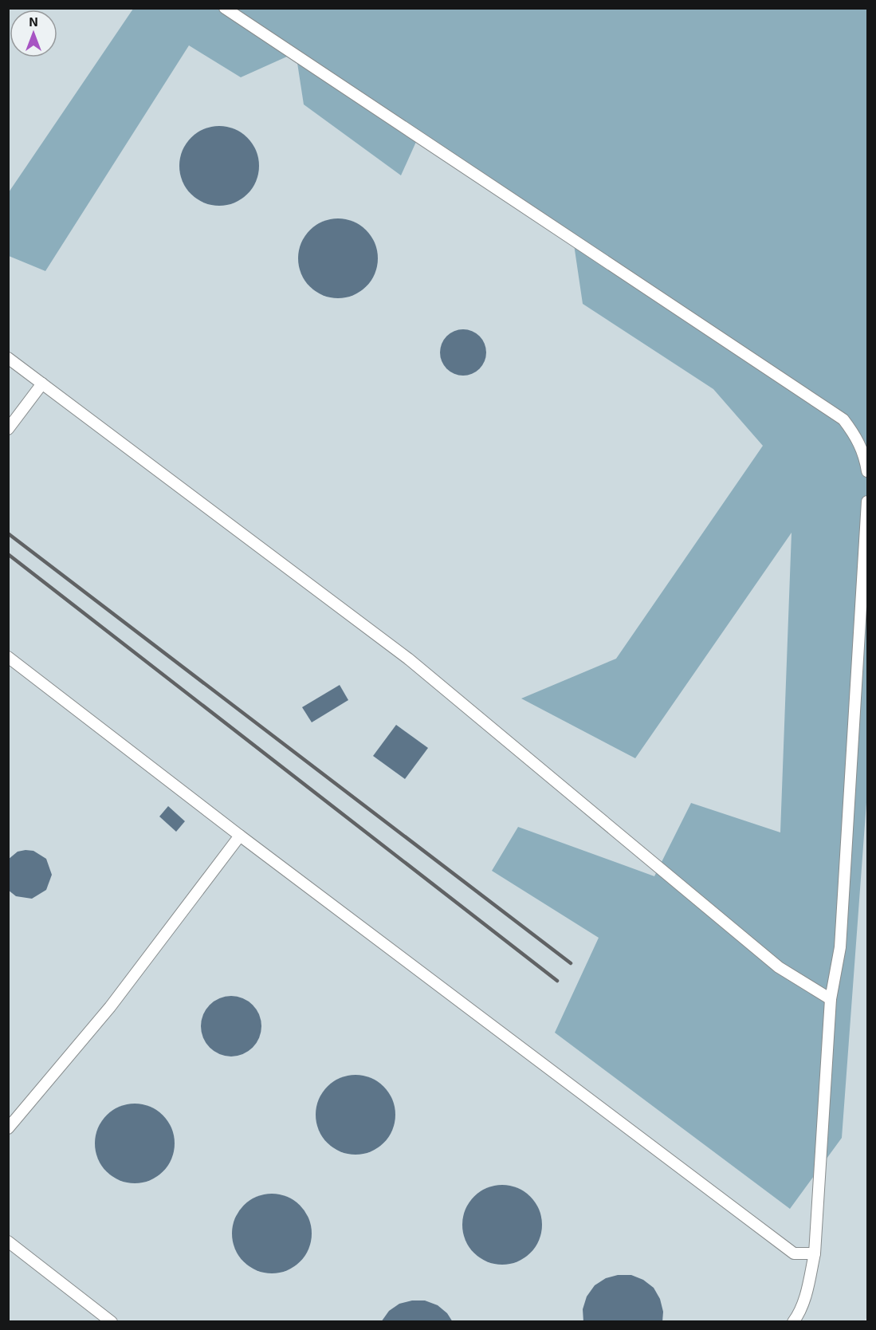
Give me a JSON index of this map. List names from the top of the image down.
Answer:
{
  "north": "top"
}
